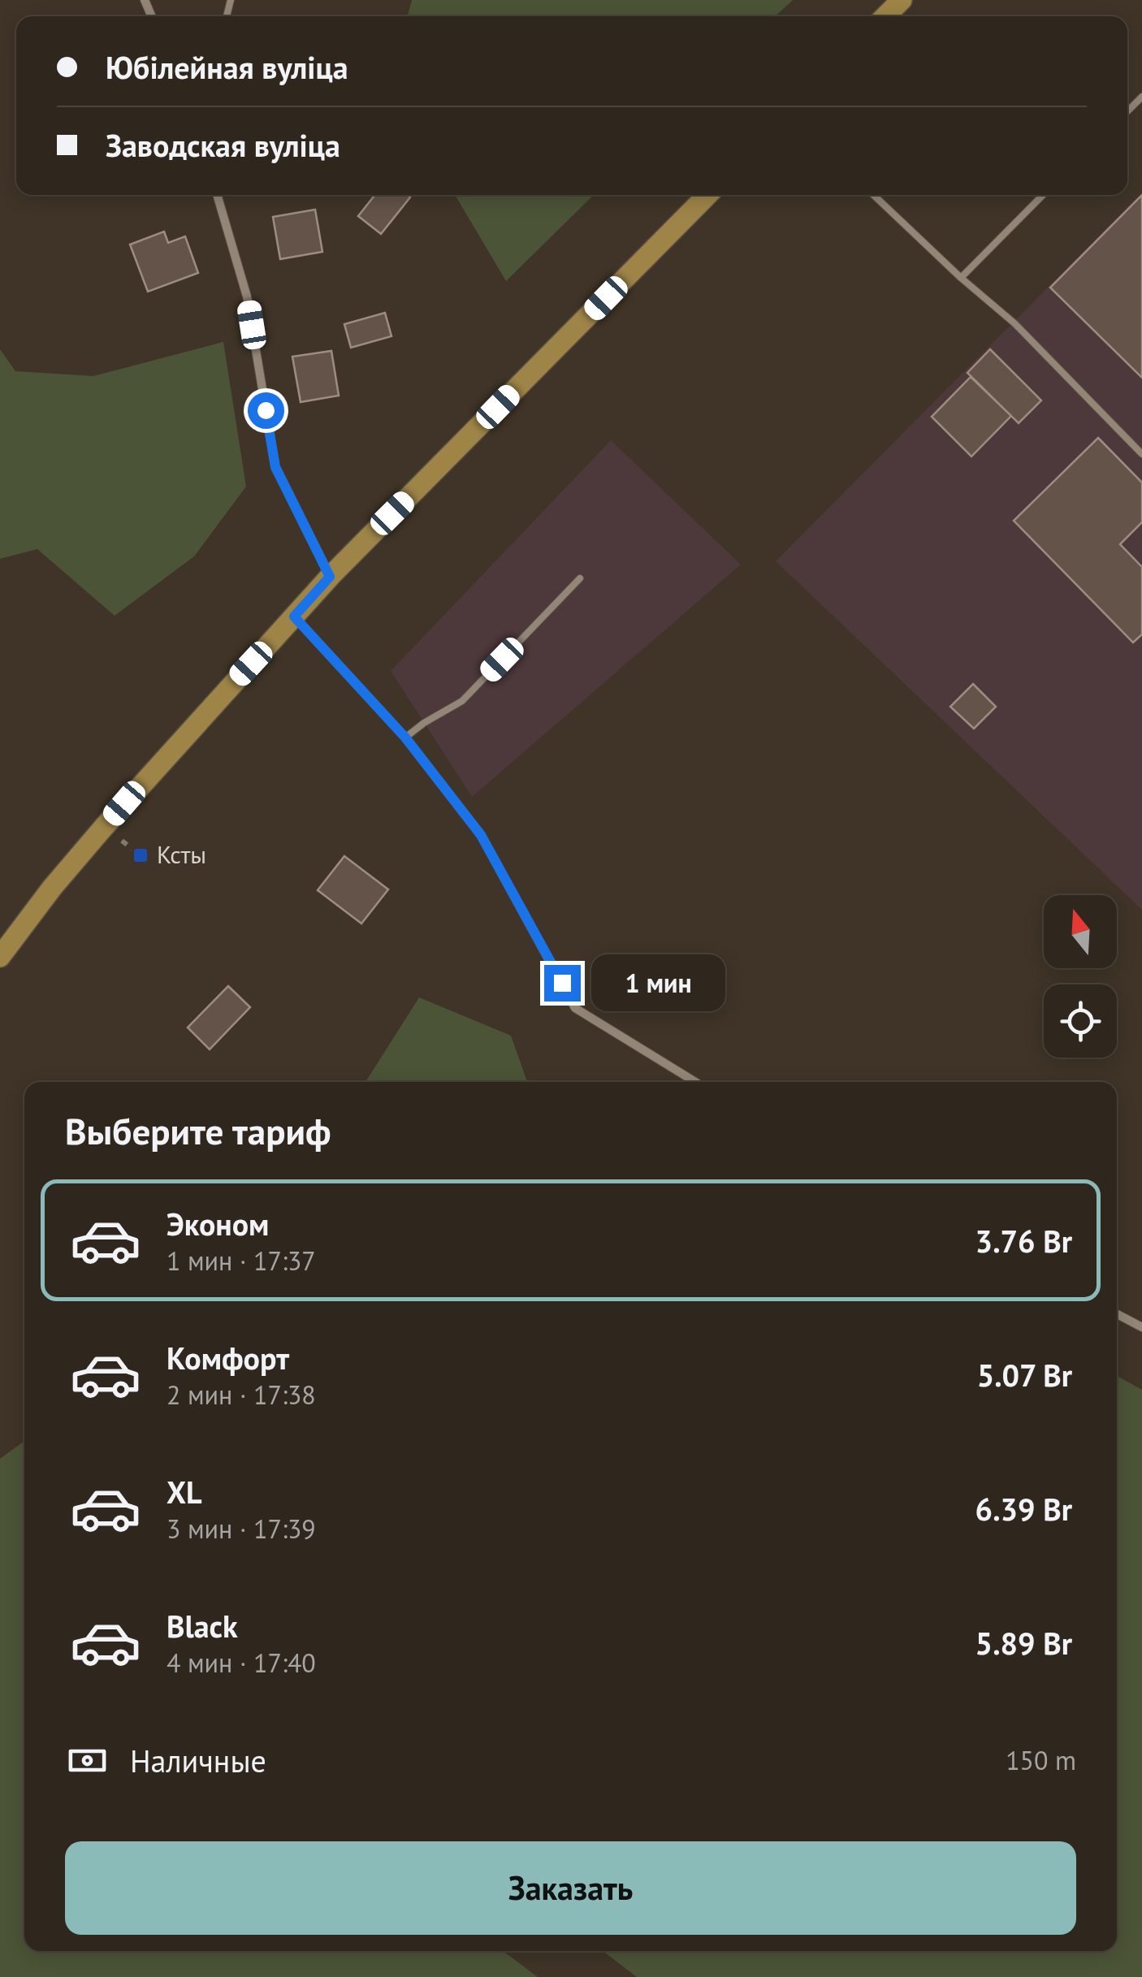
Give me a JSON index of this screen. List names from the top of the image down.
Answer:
{
  "places": {
    "transit": ["Ксты"]
  },
  "north": "top",
  "page": {
    "banner": ["Юбілейная вуліца", "Заводская вуліца"],
    "bubble": "1 мин",
    "heading": "Выберите тариф",
    "list": [
      {
        "name": "Эконом",
        "note": "1 мин · 17:37",
        "value": "3.76 Br"
      },
      {
        "name": "Комфорт",
        "note": "2 мин · 17:38",
        "value": "5.07 Br"
      },
      {
        "name": "XL",
        "note": "3 мин · 17:39",
        "value": "6.39 Br"
      },
      {
        "name": "Black",
        "note": "4 мин · 17:40",
        "value": "5.89 Br"
      }
    ],
    "pay": ["Наличные", "150 m"],
    "buttons": "Заказать"
  }
}
